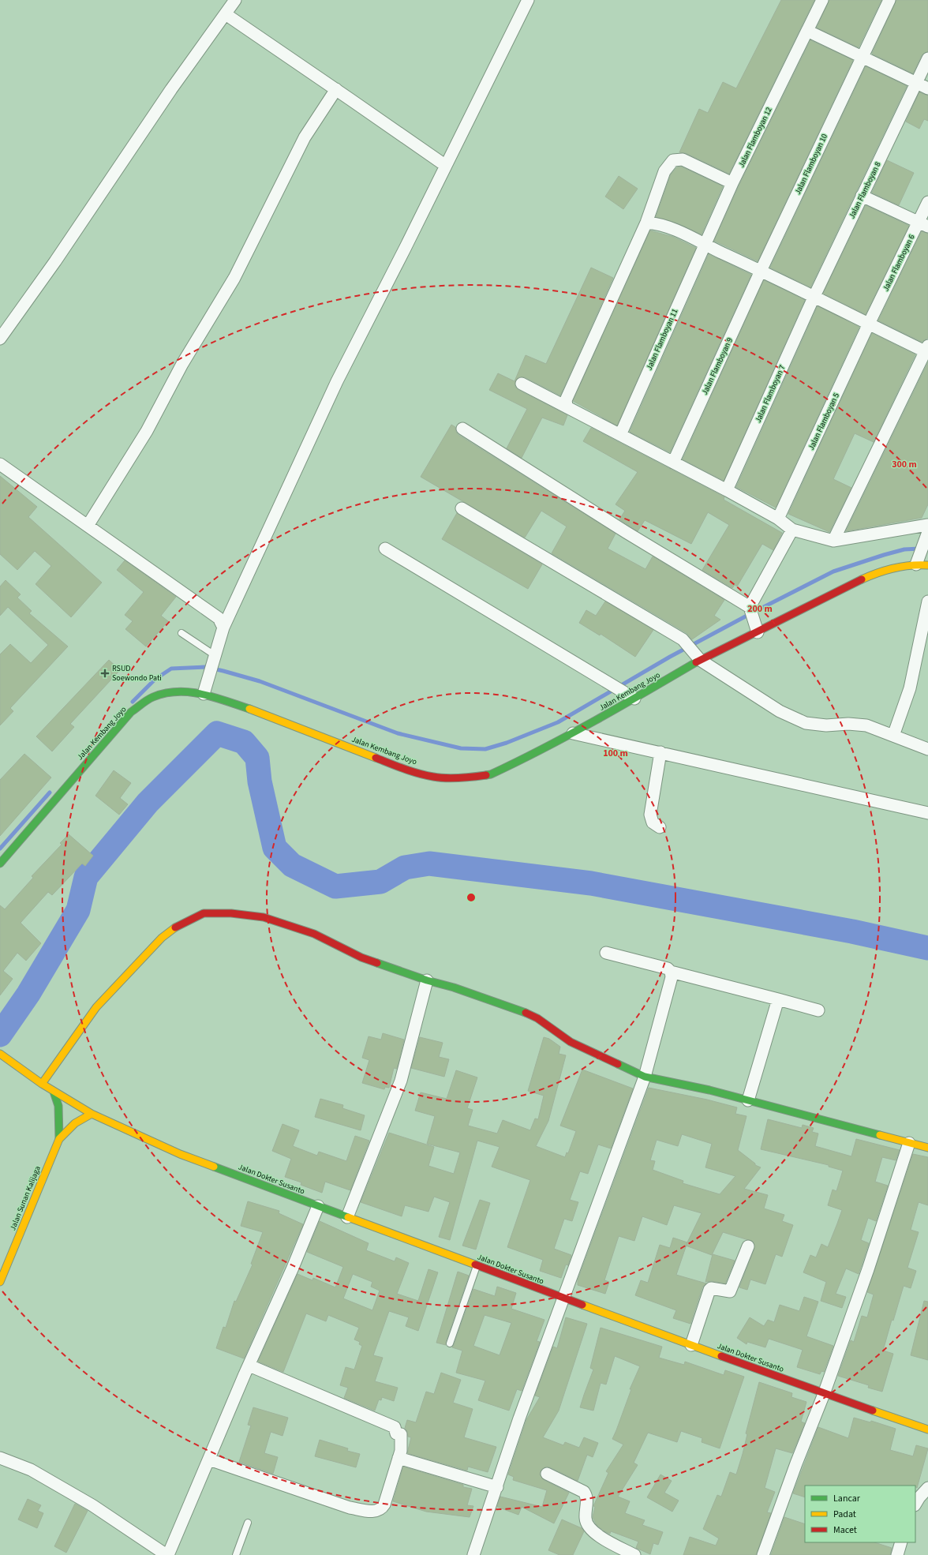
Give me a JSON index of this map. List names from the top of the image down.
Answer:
{
  "streets": {
    "main road": ["Jalan Kembang Joyo", "Jalan Dokter Susanto", "Jalan Sunan Kalijaga"],
    "street": [
      "Jalan Flamboyan 12",
      "Jalan Flamboyan 10",
      "Jalan Flamboyan 8",
      "Jalan Flamboyan 6",
      "Jalan Flamboyan 11",
      "Jalan Flamboyan 9",
      "Jalan Flamboyan 7",
      "Jalan Flamboyan 5"
    ]
  },
  "crossings": [
    ["Jalan Flamboyan 12", "Jalan Flamboyan 11"],
    ["Jalan Flamboyan 10", "Jalan Flamboyan 9"],
    ["Jalan Flamboyan 8", "Jalan Flamboyan 7"],
    ["Jalan Flamboyan 6", "Jalan Flamboyan 5"],
    ["Jalan Dokter Susanto", "Jalan Sunan Kalijaga"]
  ],
  "places": {
    "health": ["RSUD Soewondo Pati"]
  },
  "legend": ["Lancar", "Padat", "Macet"],
  "rings": ["300 m", "200 m", "100 m"]
}
